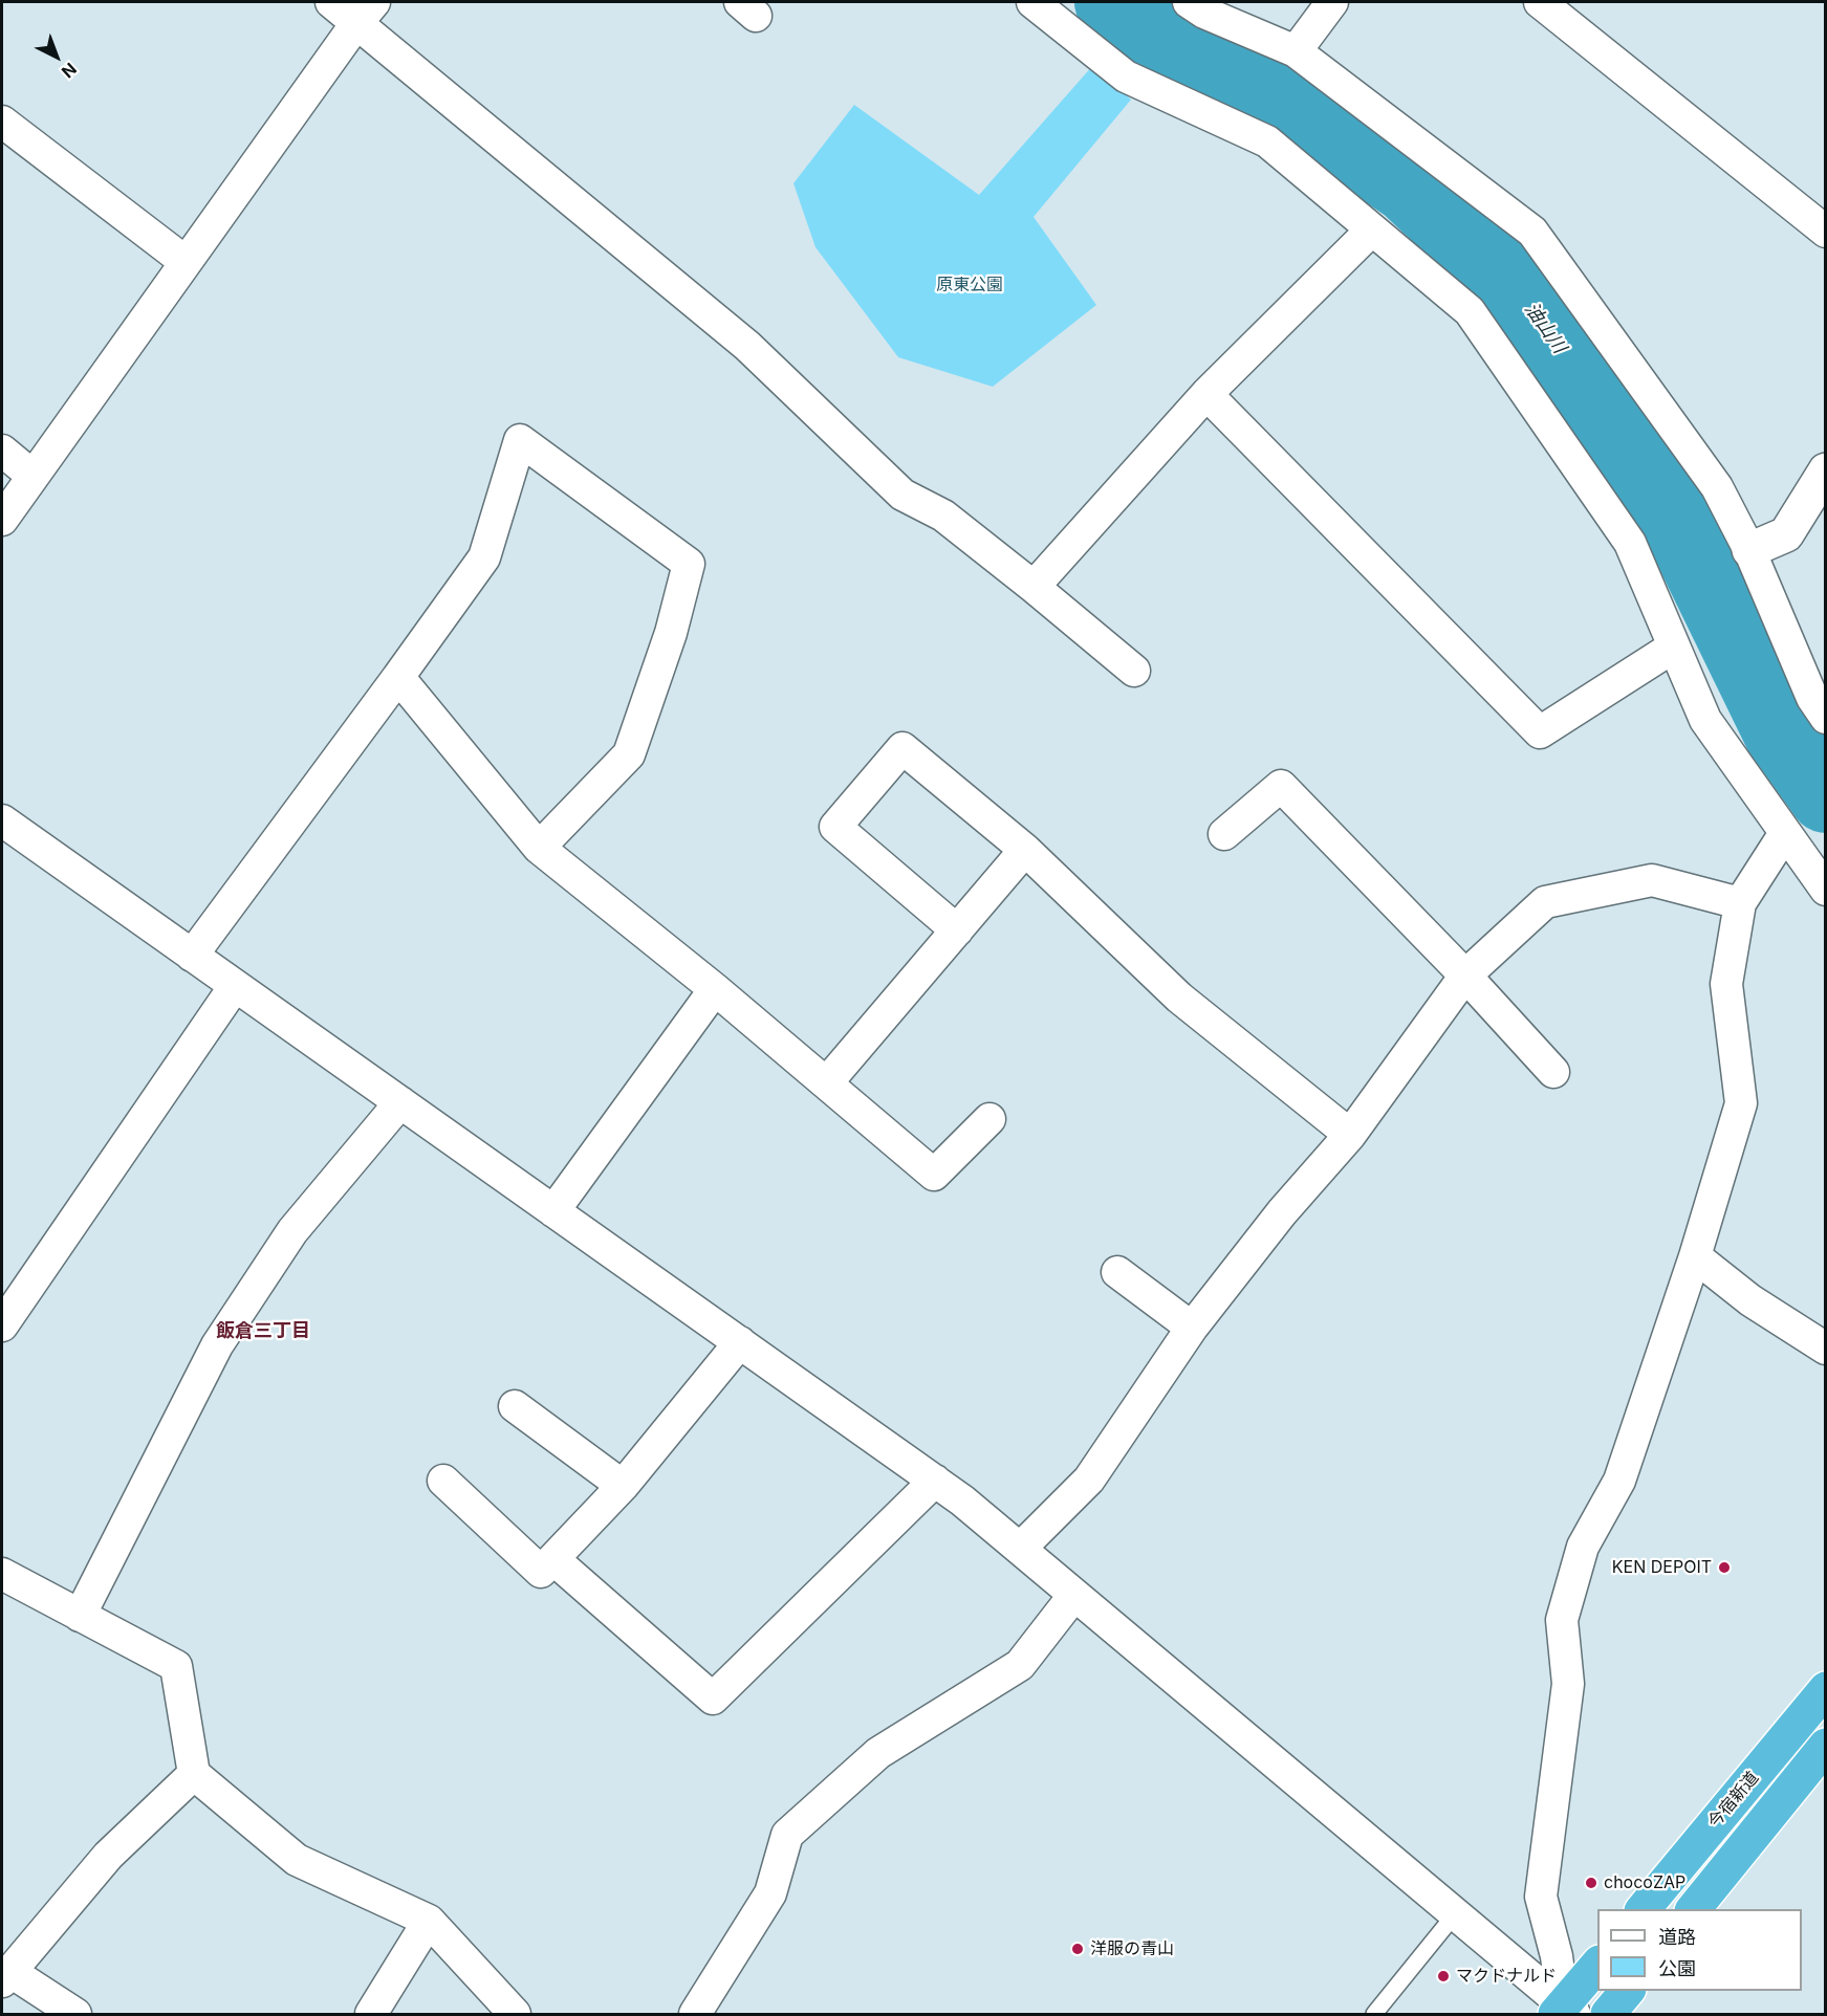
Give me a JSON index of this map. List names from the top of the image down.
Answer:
{
  "streets": {
    "highway": ["今宿新道"]
  },
  "districts": ["飯倉三丁目"],
  "water": ["油山川"],
  "parks": ["原東公園"],
  "places": [
    "KEN DEPOIT",
    "chocoZAP",
    "洋服の青山",
    "マクドナルド"
  ],
  "legend": ["道路", "公園"],
  "north": "bottom right"
}
